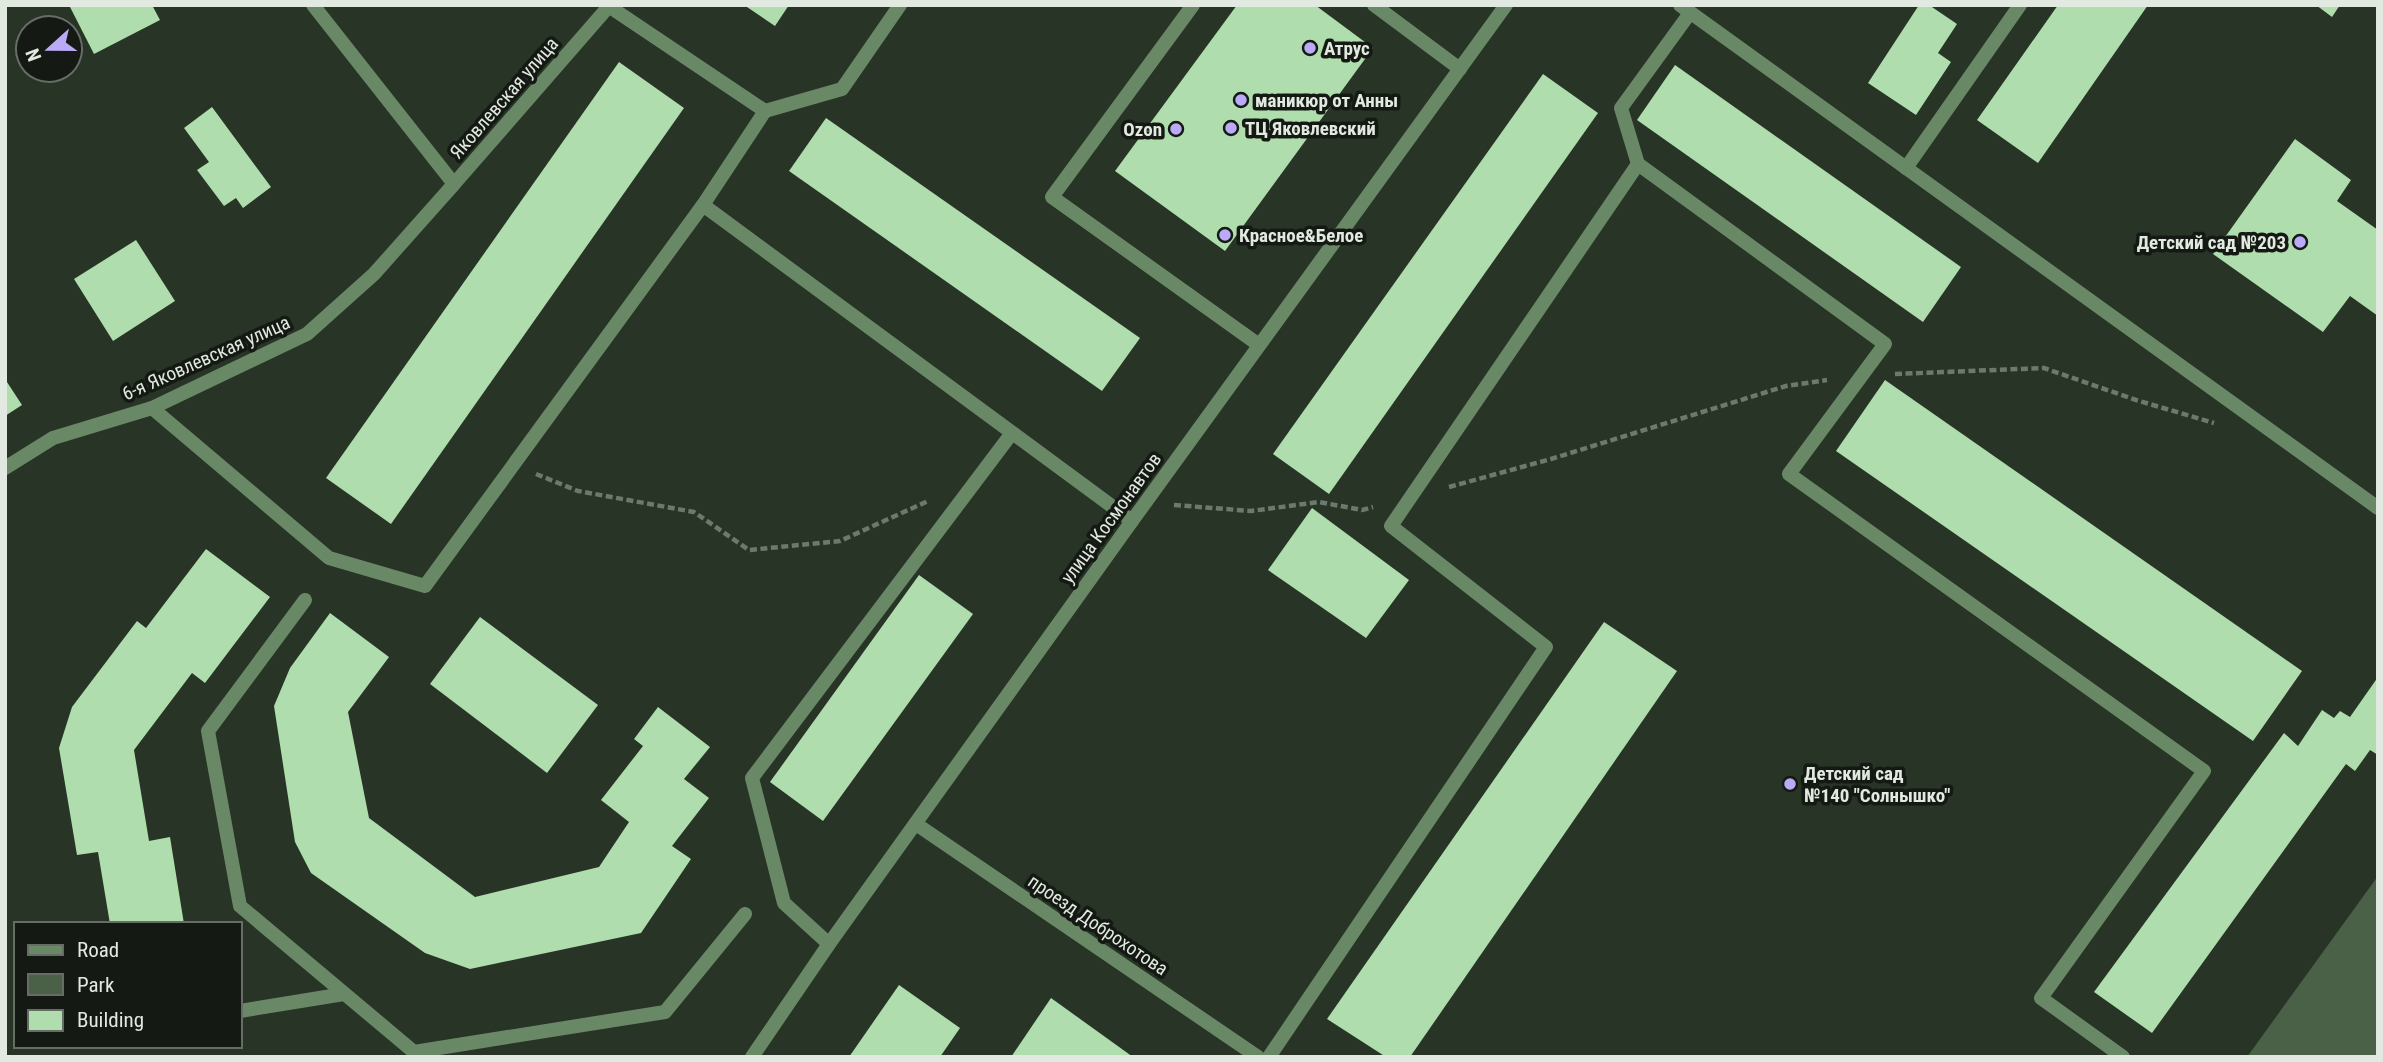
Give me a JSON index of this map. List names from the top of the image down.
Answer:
{
  "streets": {
    "street": [
      "Яковлевская улица",
      "6-я Яковлевская улица",
      "улица Космонавтов",
      "проезд Доброхотова"
    ]
  },
  "crossings": [
    ["Яковлевская улица", "6-я Яковлевская улица"],
    ["улица Космонавтов", "проезд Доброхотова"]
  ],
  "places": [
    "Атрус",
    "маникюр от Анны",
    "ТЦ Яковлевский",
    "Ozon",
    "Красное&Белое",
    "Детский сад №203",
    "Детский сад №140 \"Солнышко\""
  ],
  "legend": ["Road", "Park", "Building"],
  "north": "left"
}
